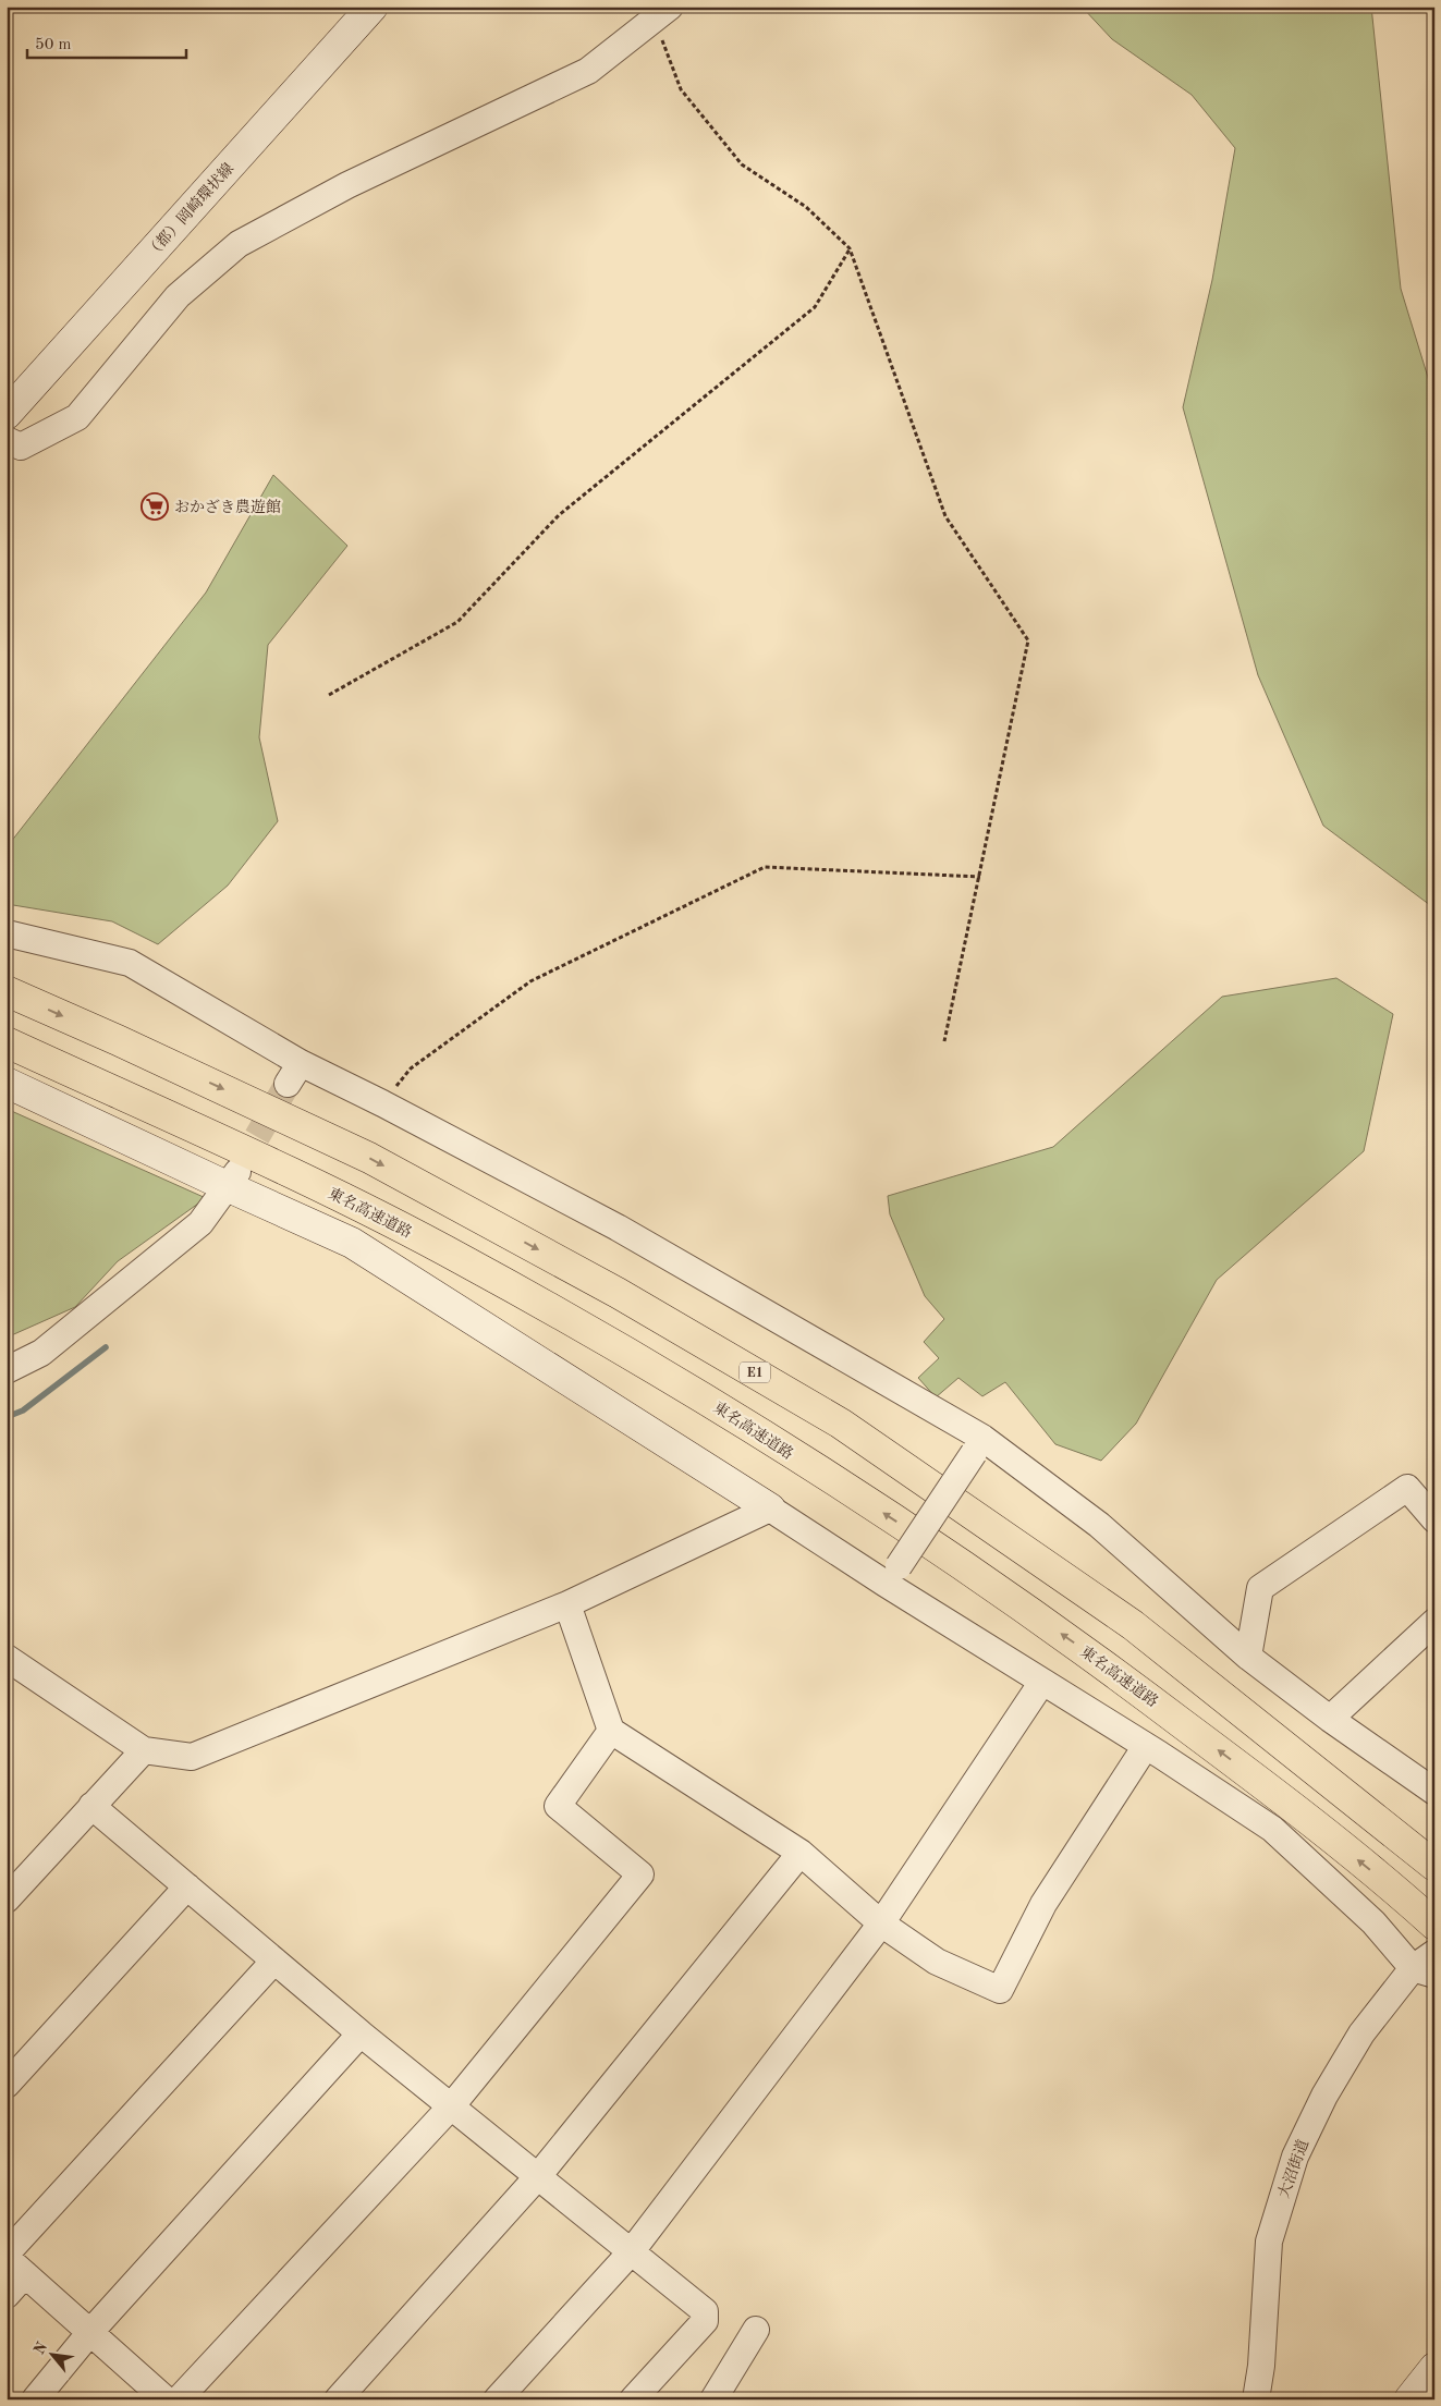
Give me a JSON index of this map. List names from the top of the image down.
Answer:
{
  "streets": {
    "highway": ["東名高速道路", "E1"],
    "street": ["（都）岡崎環状線", "大沼街道"]
  },
  "places": {
    "supermarket": ["おかざき農遊館"]
  },
  "scale_bar": "50 m",
  "north": "top left"
}
